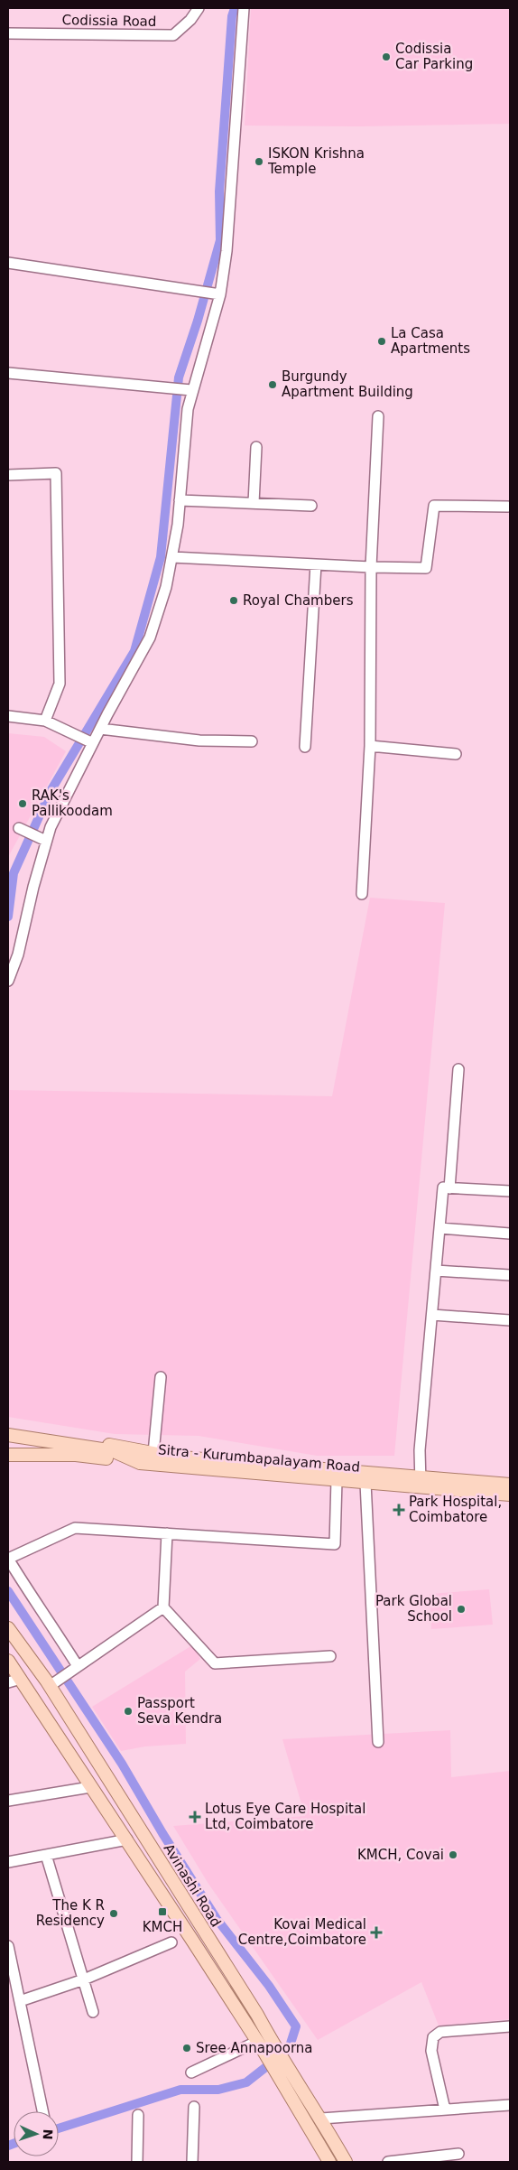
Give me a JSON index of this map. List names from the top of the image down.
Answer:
{
  "streets": {
    "main road": ["Sitra - Kurumbapalayam Road", "Avinashi Road"],
    "street": ["Codissia Road"]
  },
  "places": {
    "other": [
      "Codissia Car Parking",
      "ISKON Krishna Temple",
      "La Casa Apartments",
      "Burgundy Apartment Building",
      "Royal Chambers",
      "RAK's Pallikoodam",
      "Park Global School",
      "Passport Seva Kendra",
      "KMCH, Covai",
      "The K R Residency",
      "Sree Annapoorna"
    ],
    "health": ["Park Hospital, Coimbatore", "Lotus Eye Care Hospital Ltd, Coimbatore", "Kovai Medical Centre,Coimbatore"],
    "transit": ["KMCH"]
  },
  "north": "right"
}
